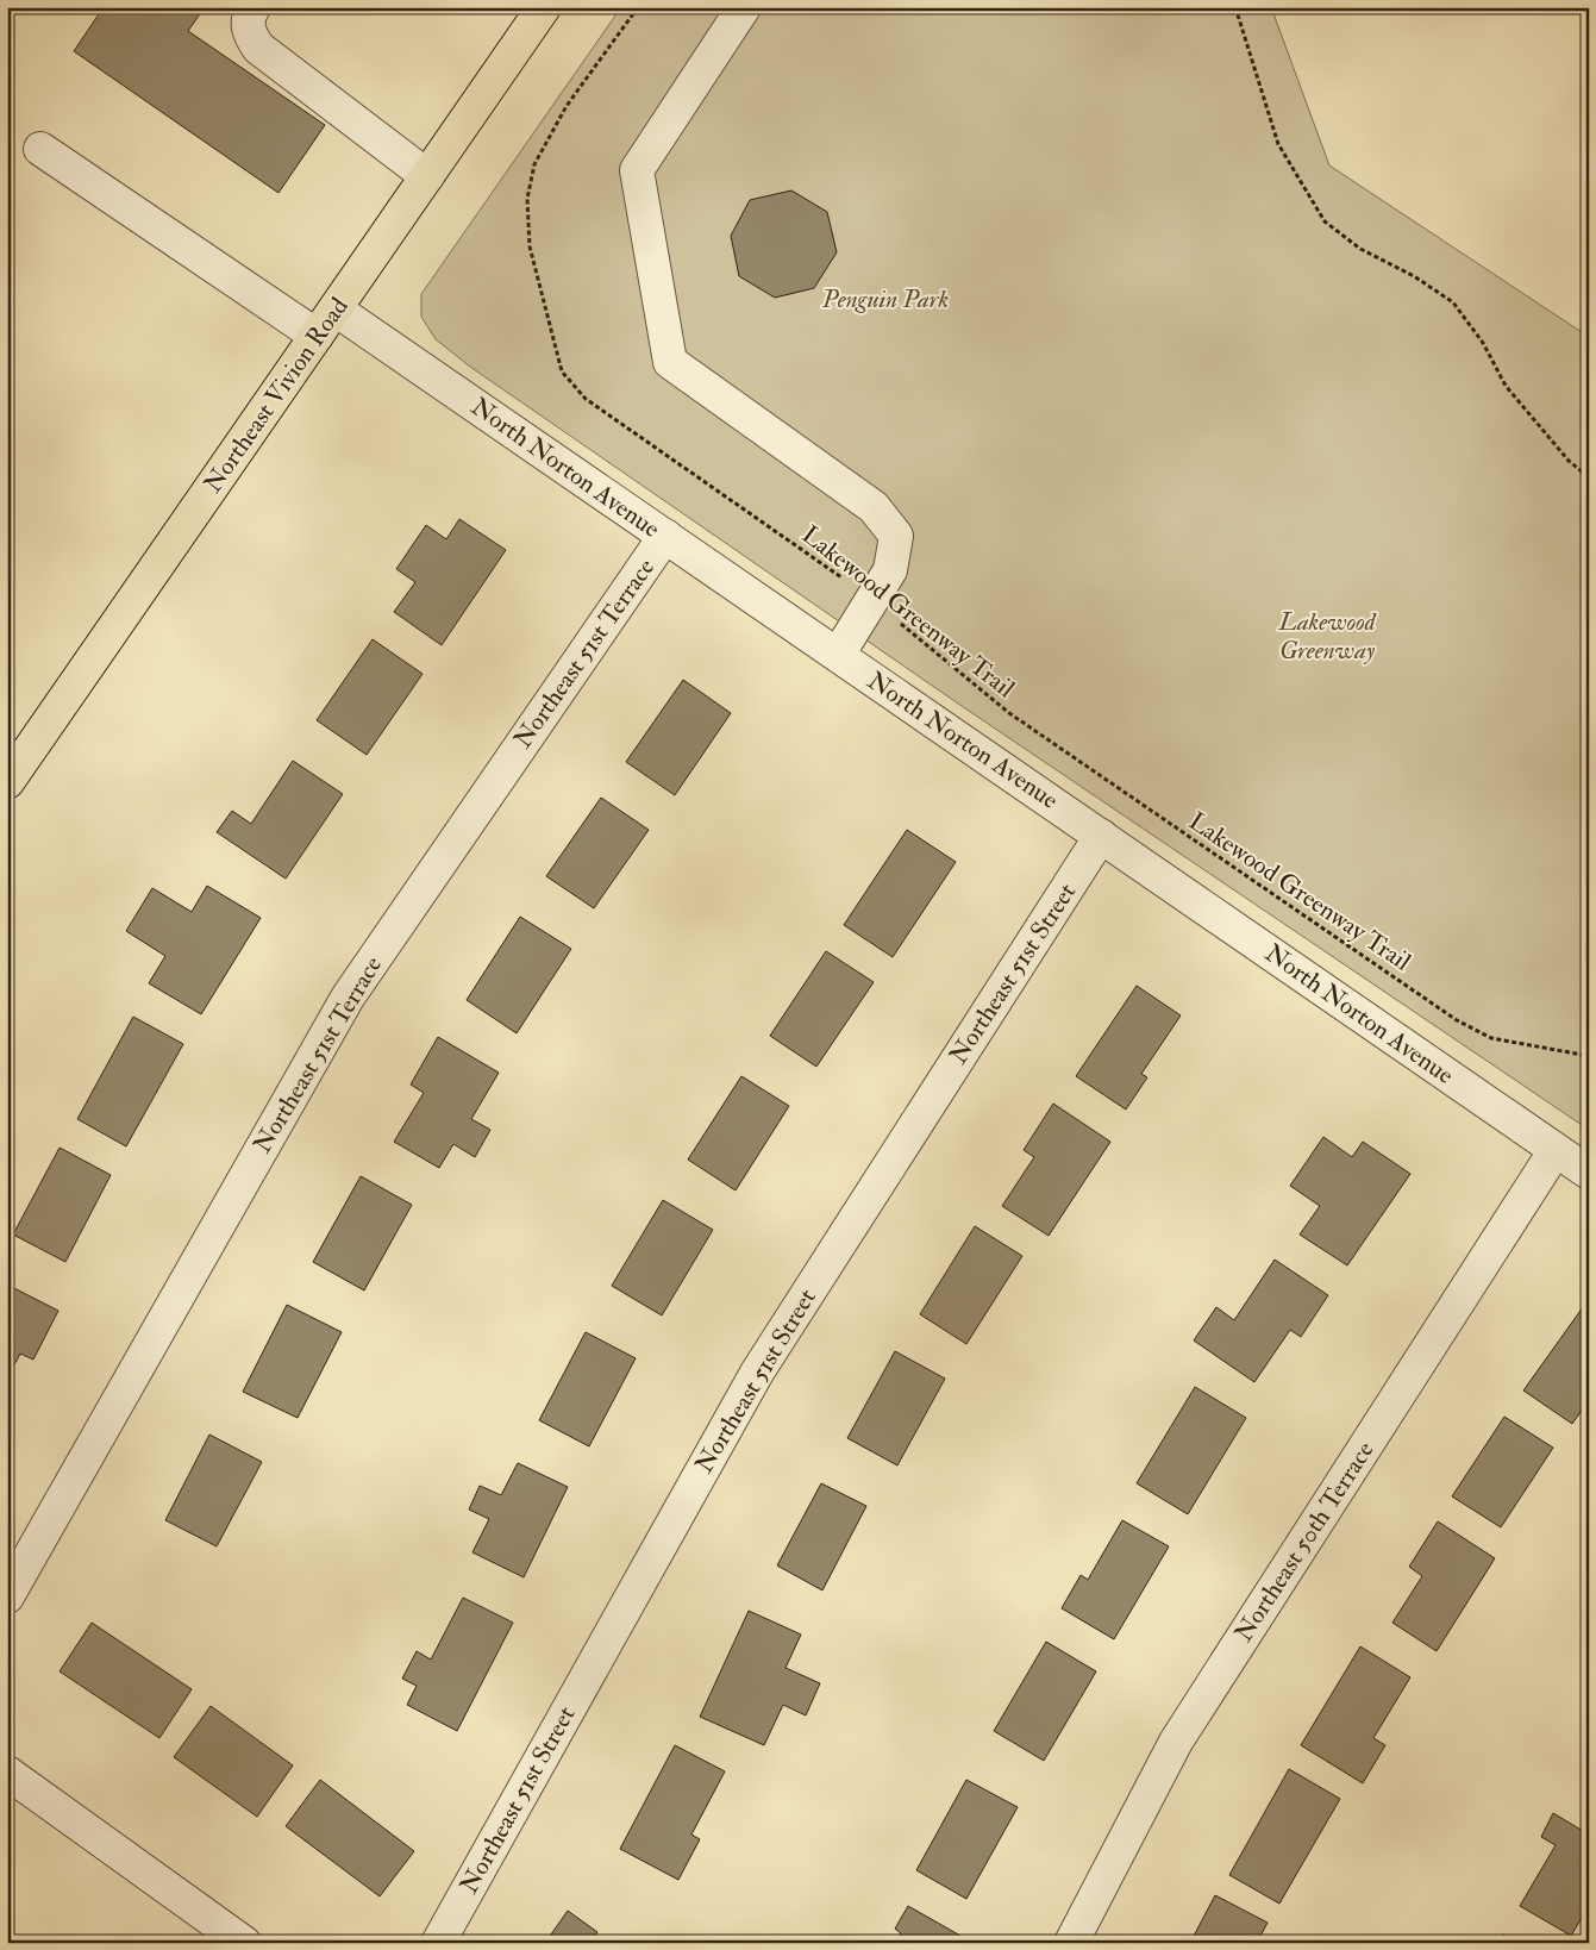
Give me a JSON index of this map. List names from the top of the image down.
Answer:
{
  "streets": {
    "main road": ["Northeast Vivion Road"],
    "street": [
      "North Norton Avenue",
      "Northeast 51st Terrace",
      "Northeast 51st Street",
      "Northeast 50th Terrace"
    ],
    "path": ["Lakewood Greenway Trail"]
  },
  "crossings": [
    ["Northeast Vivion Road", "North Norton Avenue"],
    ["North Norton Avenue", "Northeast 51st Terrace"],
    ["North Norton Avenue", "Northeast 51st Street"],
    ["North Norton Avenue", "Northeast 50th Terrace"]
  ],
  "parks": ["Penguin Park", "Lakewood Greenway"]
}
